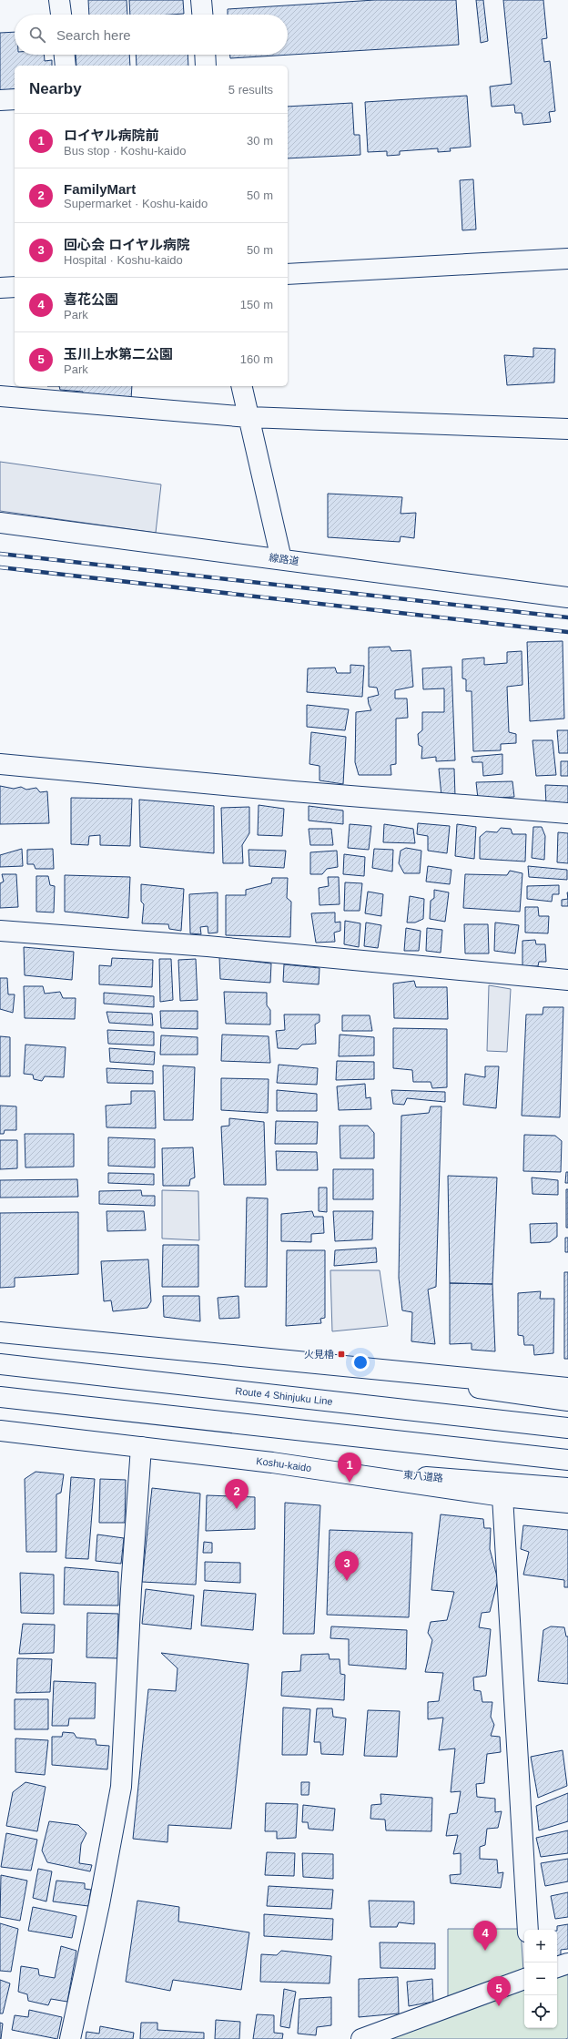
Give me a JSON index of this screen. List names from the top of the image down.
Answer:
{
  "streets": {
    "main road": [
      "線路道",
      "Route 4 Shinjuku Line",
      "Koshu-kaido",
      "東八道路"
    ]
  },
  "crossings": [
    ["Koshu-kaido", "東八道路"]
  ],
  "places": {
    "transit": ["火見櫓"]
  },
  "page": {
    "search": "Search here",
    "heading": ["Nearby", "5 results"],
    "list": [
      {
        "mark": "1",
        "name": "ロイヤル病院前",
        "note": "Bus stop · Koshu-kaido",
        "value": "30 m"
      },
      {
        "mark": "2",
        "name": "FamilyMart",
        "note": "Supermarket · Koshu-kaido",
        "value": "50 m"
      },
      {
        "mark": "3",
        "name": "回心会 ロイヤル病院",
        "note": "Hospital · Koshu-kaido",
        "value": "50 m"
      },
      {
        "mark": "4",
        "name": "喜花公園",
        "note": "Park",
        "value": "150 m"
      },
      {
        "mark": "5",
        "name": "玉川上水第二公園",
        "note": "Park",
        "value": "160 m"
      }
    ],
    "pins": [
      "1",
      "2",
      "3",
      "4",
      "5"
    ],
    "map_buttons": ["+", "−"]
  }
}
